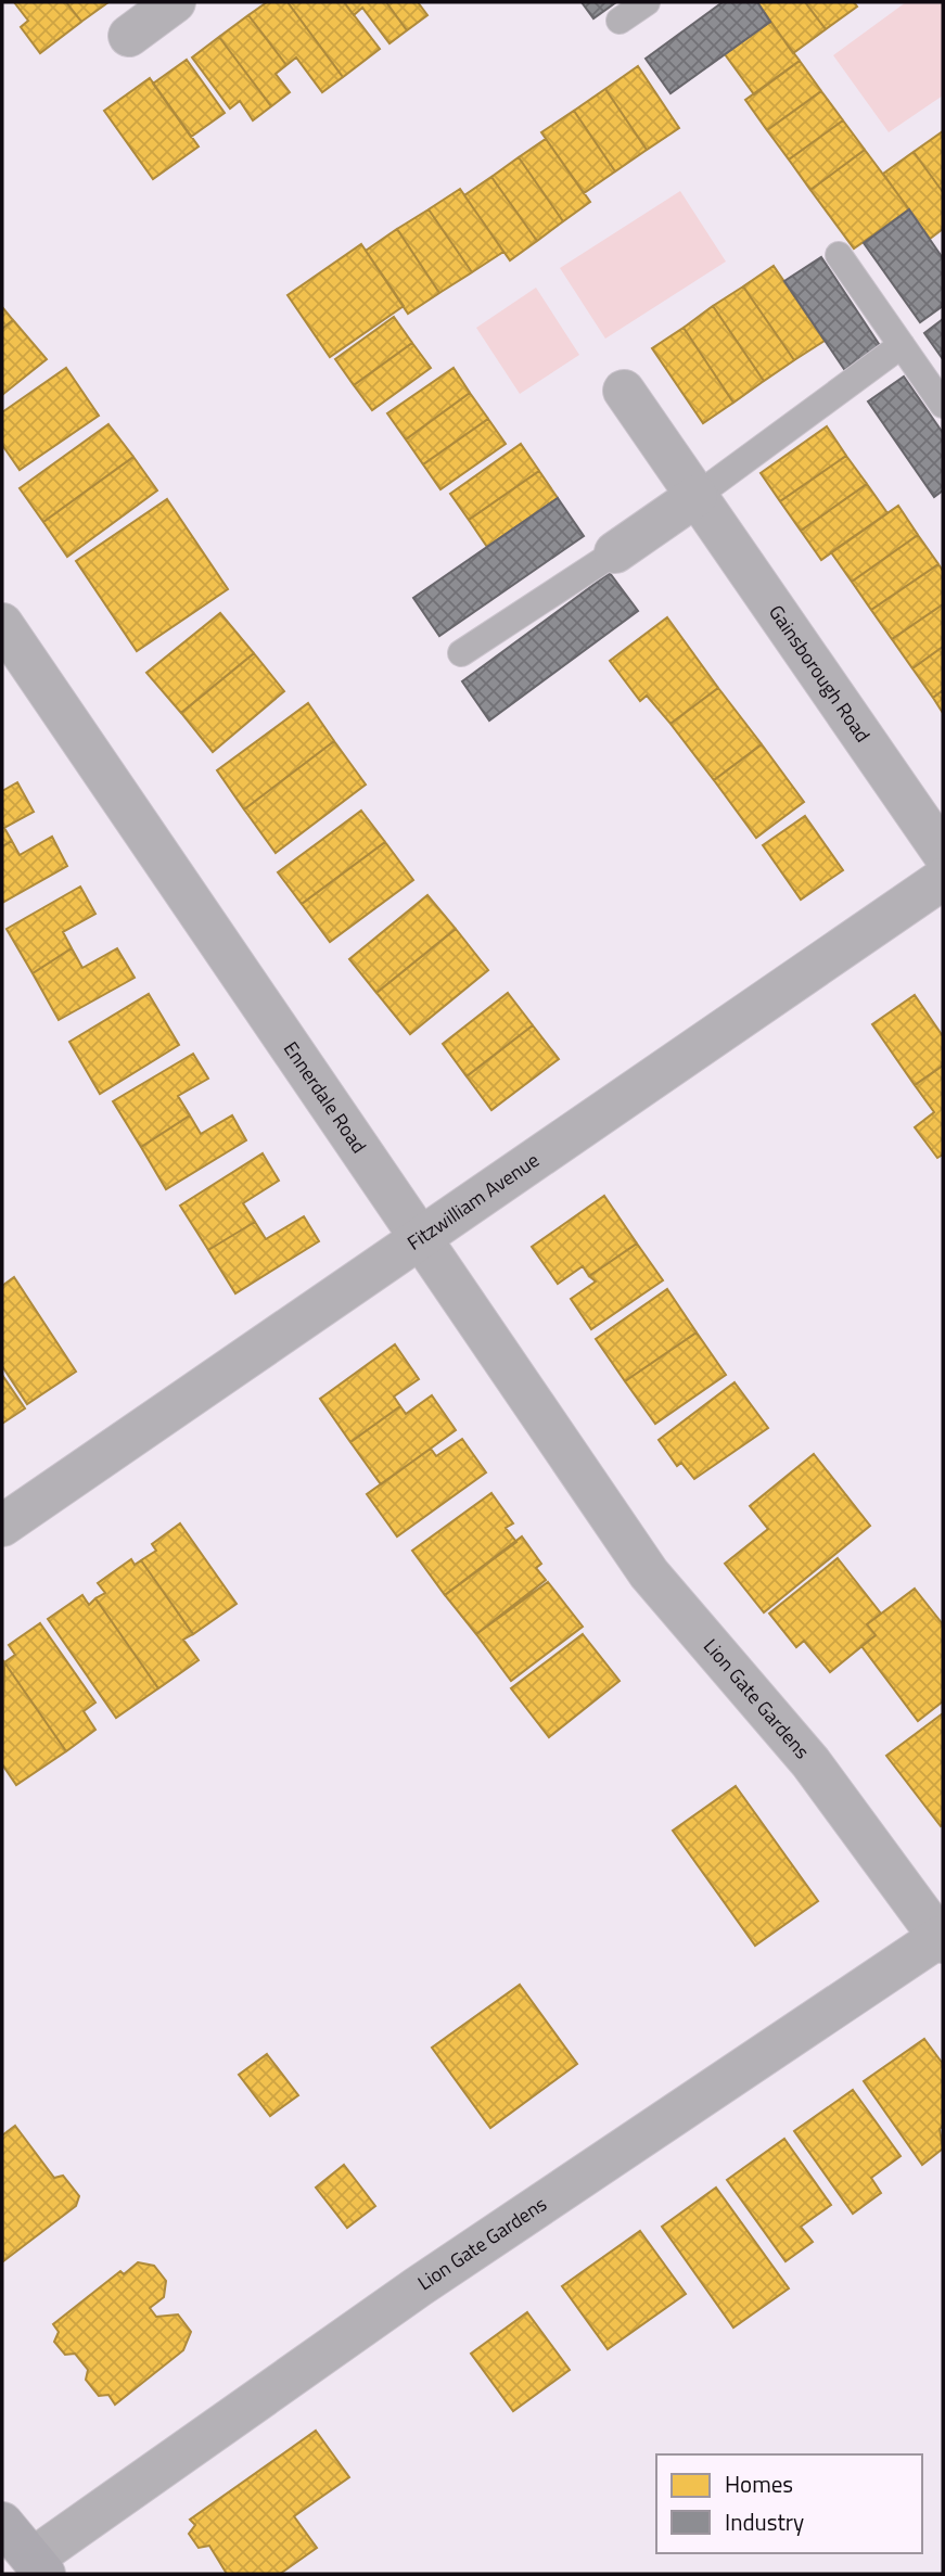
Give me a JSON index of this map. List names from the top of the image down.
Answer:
{
  "streets": {
    "street": [
      "Gainsborough Road",
      "Ennerdale Road",
      "Fitzwilliam Avenue",
      "Lion Gate Gardens"
    ]
  },
  "crossings": [
    ["Ennerdale Road", "Fitzwilliam Avenue"],
    ["Ennerdale Road", "Lion Gate Gardens"]
  ],
  "legend": ["Homes", "Industry"]
}
